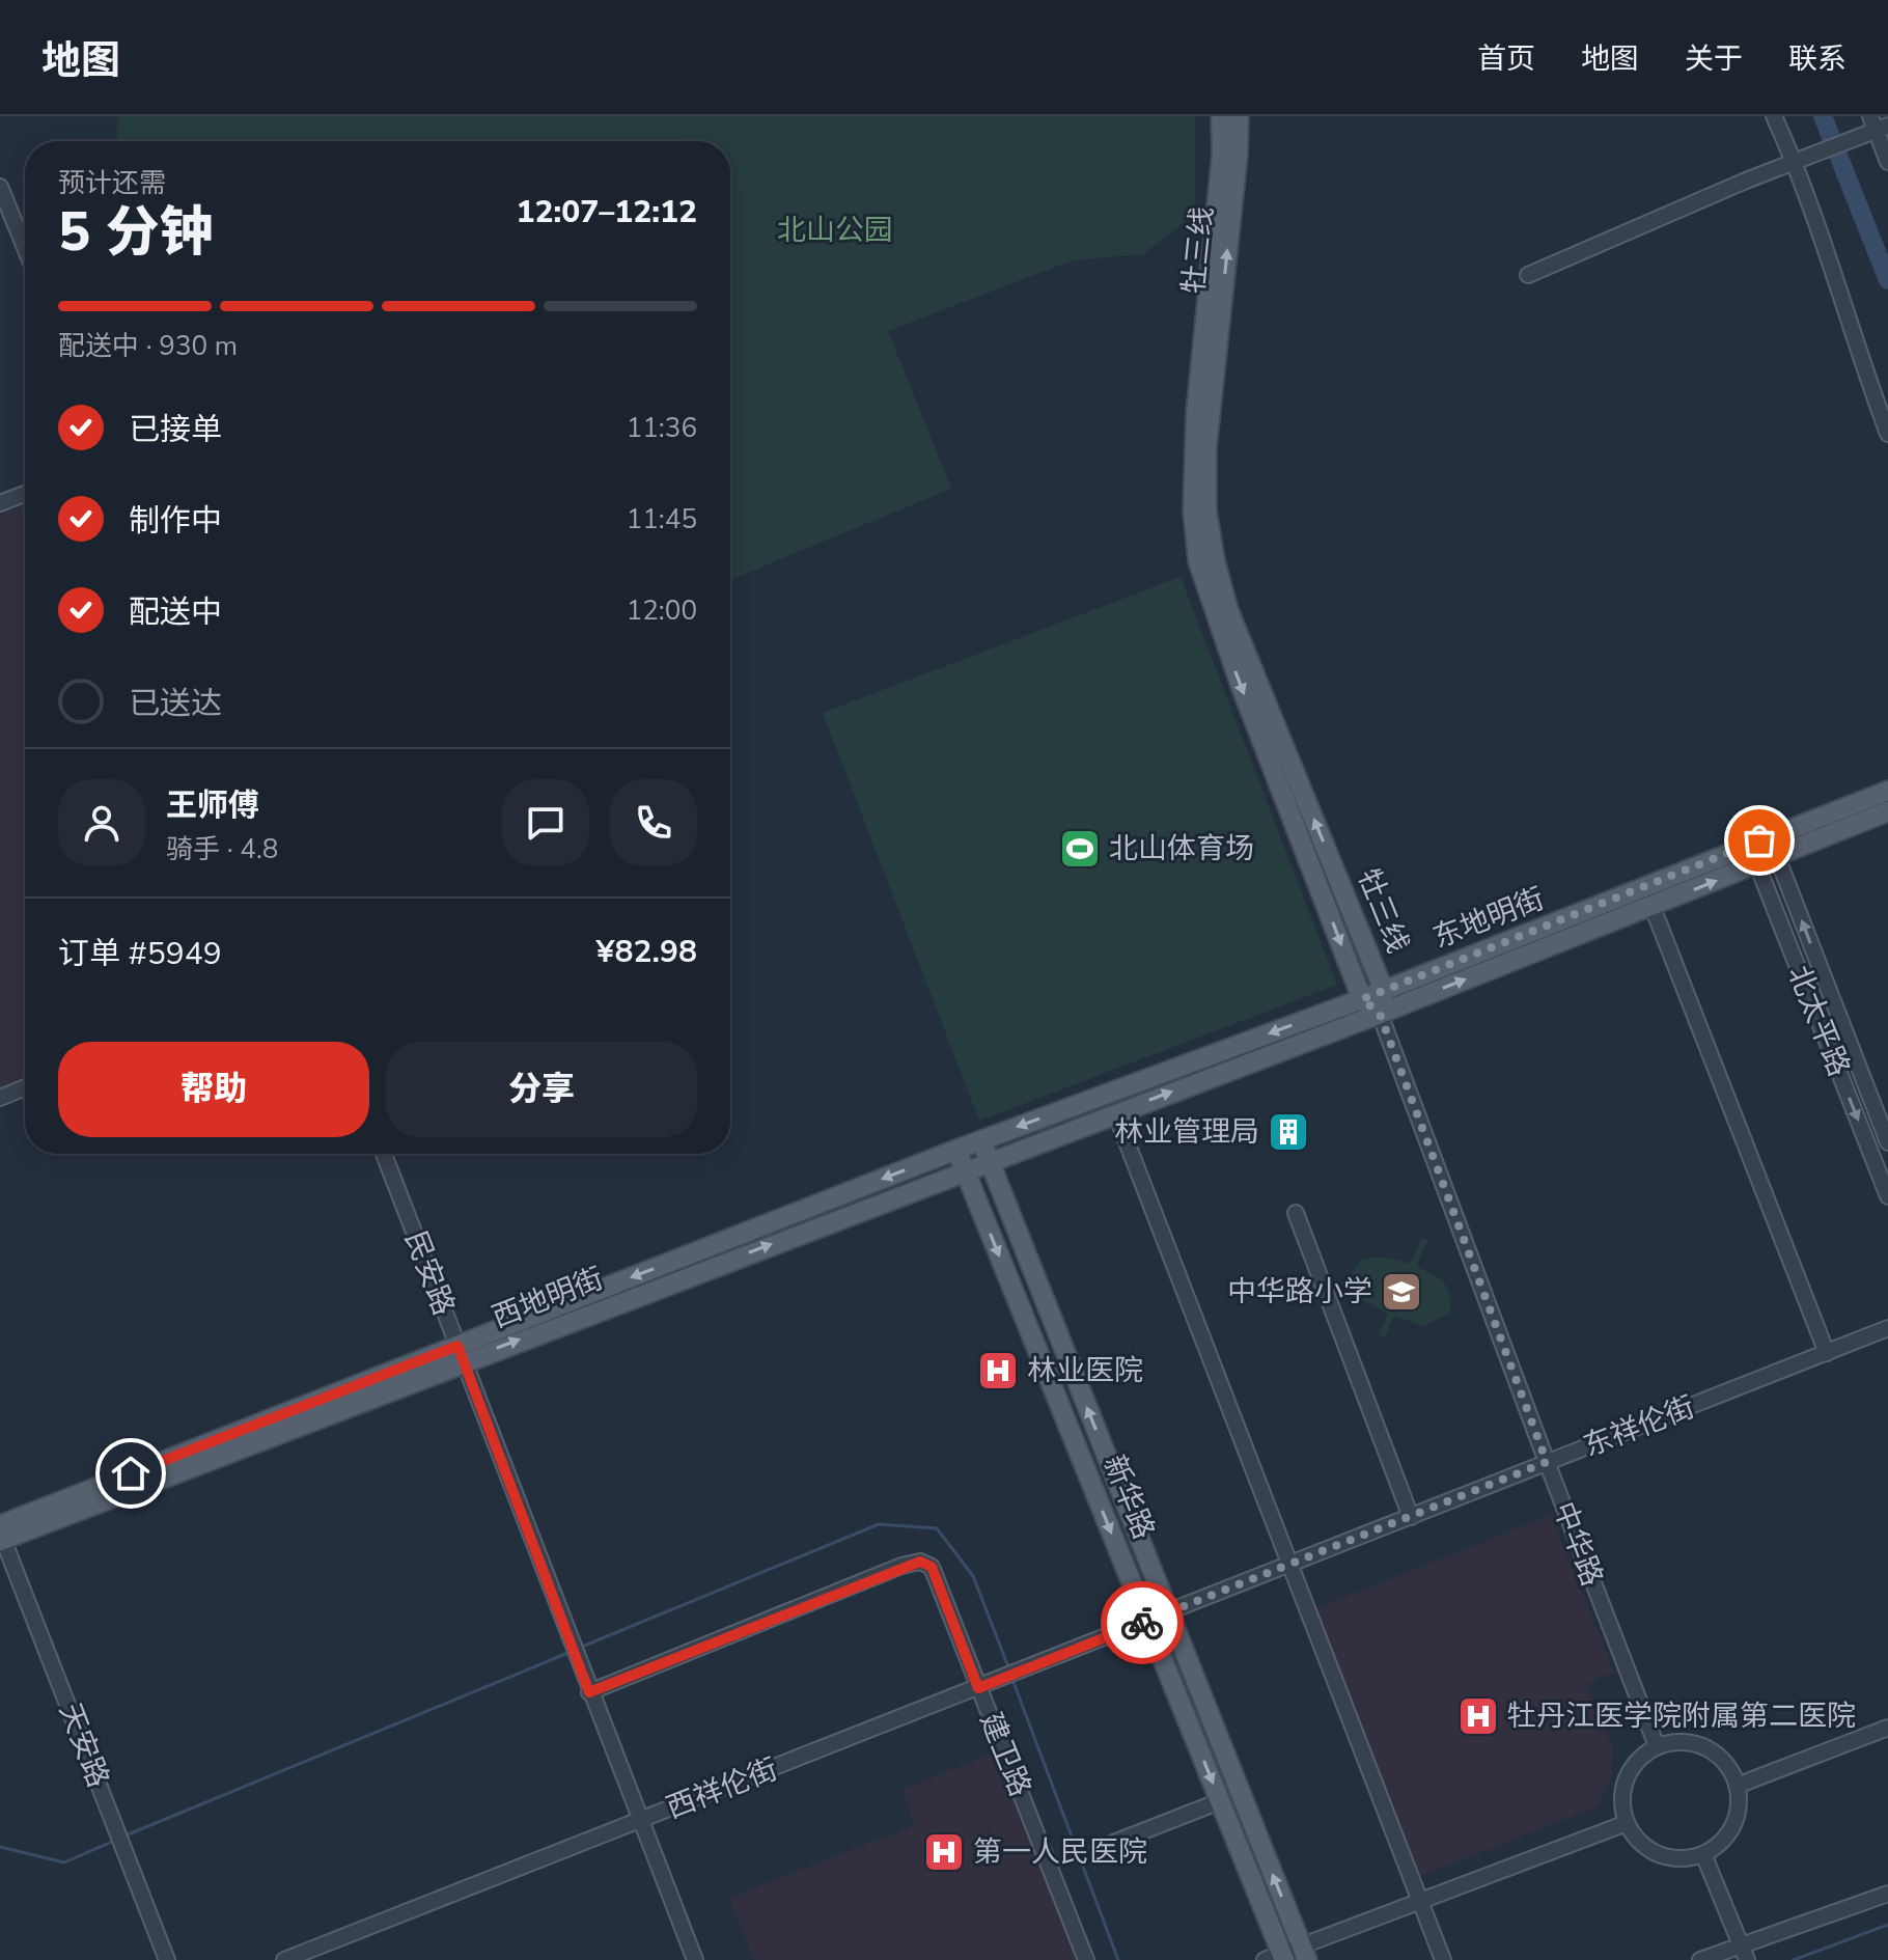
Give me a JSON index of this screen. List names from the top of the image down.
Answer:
{
  "streets": {
    "main road": [
      "牡三线",
      "东地明街",
      "西地明街",
      "新华路"
    ],
    "street": [
      "北太平路",
      "民安路",
      "东祥伦街",
      "中华路",
      "天安路",
      "建卫路",
      "西祥伦街"
    ]
  },
  "crossings": [
    ["牡三线", "东地明街"],
    ["牡三线", "中华路"],
    ["东地明街", "北太平路"],
    ["东地明街", "西地明街"],
    ["东地明街", "新华路"],
    ["东地明街", "中华路"],
    ["民安路", "西地明街"],
    ["民安路", "建卫路"],
    ["民安路", "西祥伦街"],
    ["西地明街", "新华路"],
    ["西地明街", "天安路"],
    ["东祥伦街", "新华路"],
    ["东祥伦街", "中华路"],
    ["东祥伦街", "西祥伦街"],
    ["新华路", "西祥伦街"],
    ["建卫路", "西祥伦街"]
  ],
  "parks": ["北山公园"],
  "places": {
    "sports": ["北山体育场"],
    "building": ["林业管理局"],
    "school or university": ["中华路小学"],
    "hospital": ["林业医院", "牡丹江医学院附属第二医院", "第一人民医院"]
  },
  "page": {
    "header": "地图",
    "nav": [
      "首页",
      "地图",
      "关于",
      "联系"
    ],
    "heading": ["5 分钟", "预计还需", "12:07–12:12"],
    "panel": [
      "王师傅",
      "骑手 · 4.8",
      "订单 #5949",
      "¥82.98"
    ],
    "bar": "配送中 · 930 m",
    "list": [
      ["已接单", "11:36"],
      ["制作中", "11:45"],
      ["配送中", "12:00"],
      "已送达"
    ],
    "buttons": ["帮助", "分享"]
  }
}
